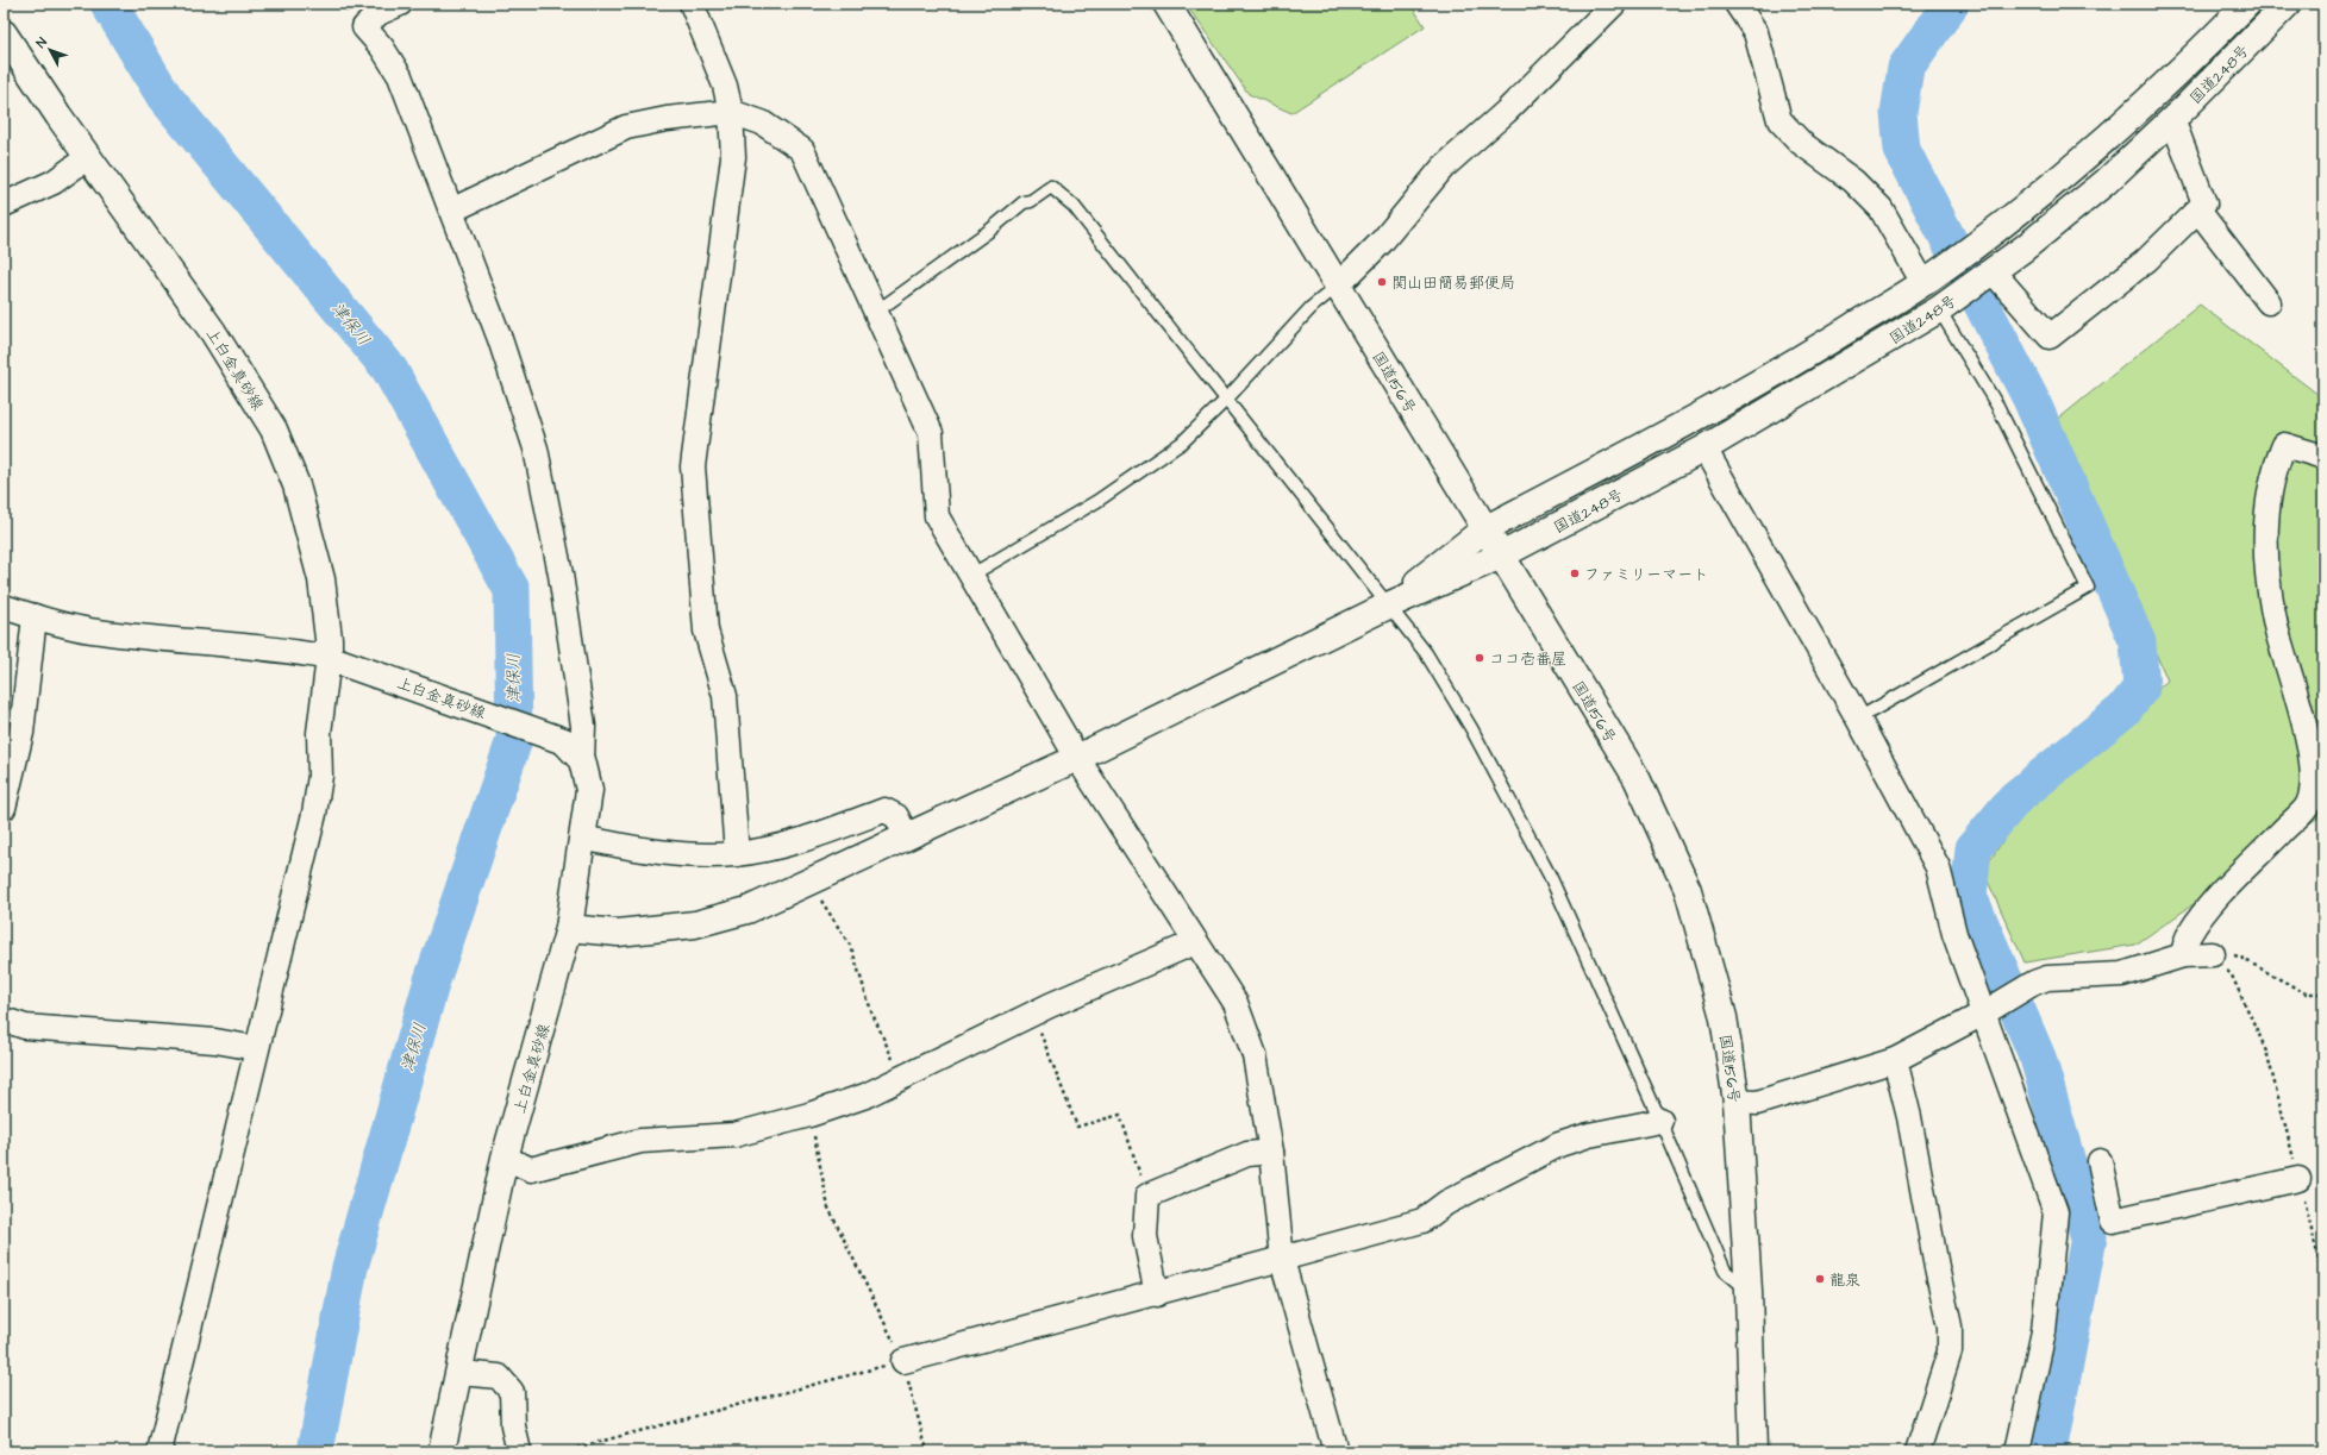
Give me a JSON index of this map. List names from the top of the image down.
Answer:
{
  "streets": {
    "main road": ["国道248号", "上白金真砂線", "国道156号"]
  },
  "crossings": [
    ["国道248号", "国道156号"]
  ],
  "water": ["津保川"],
  "places": [
    "関山田簡易郵便局",
    "ファミリーマート",
    "ココ壱番屋",
    "龍泉"
  ],
  "north": "top left"
}
